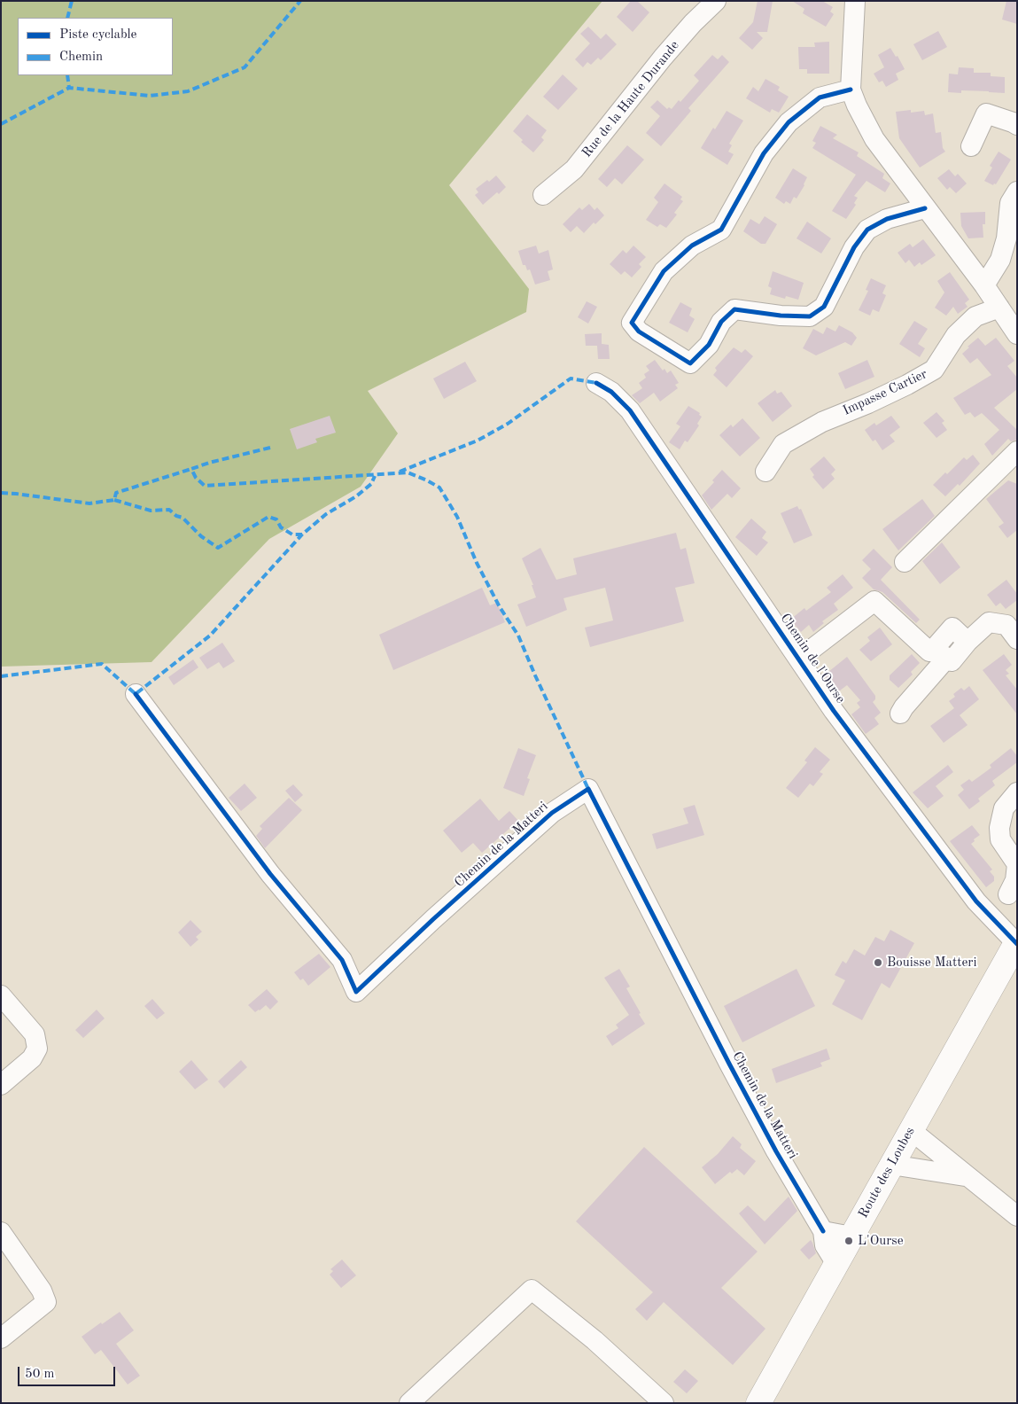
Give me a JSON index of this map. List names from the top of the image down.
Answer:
{
  "streets": {
    "main road": ["Route des Loubes"],
    "street": [
      "Rue de la Haute Durande",
      "Impasse Cartier",
      "Chemin de l'Ourse",
      "Chemin de la Matteri"
    ]
  },
  "crossings": [
    ["Chemin de l'Ourse", "Route des Loubes"],
    ["Chemin de la Matteri", "Route des Loubes"]
  ],
  "places": ["Bouisse Matteri", "L'Ourse"],
  "legend": ["Piste cyclable", "Chemin"],
  "scale_bar": "50 m"
}
